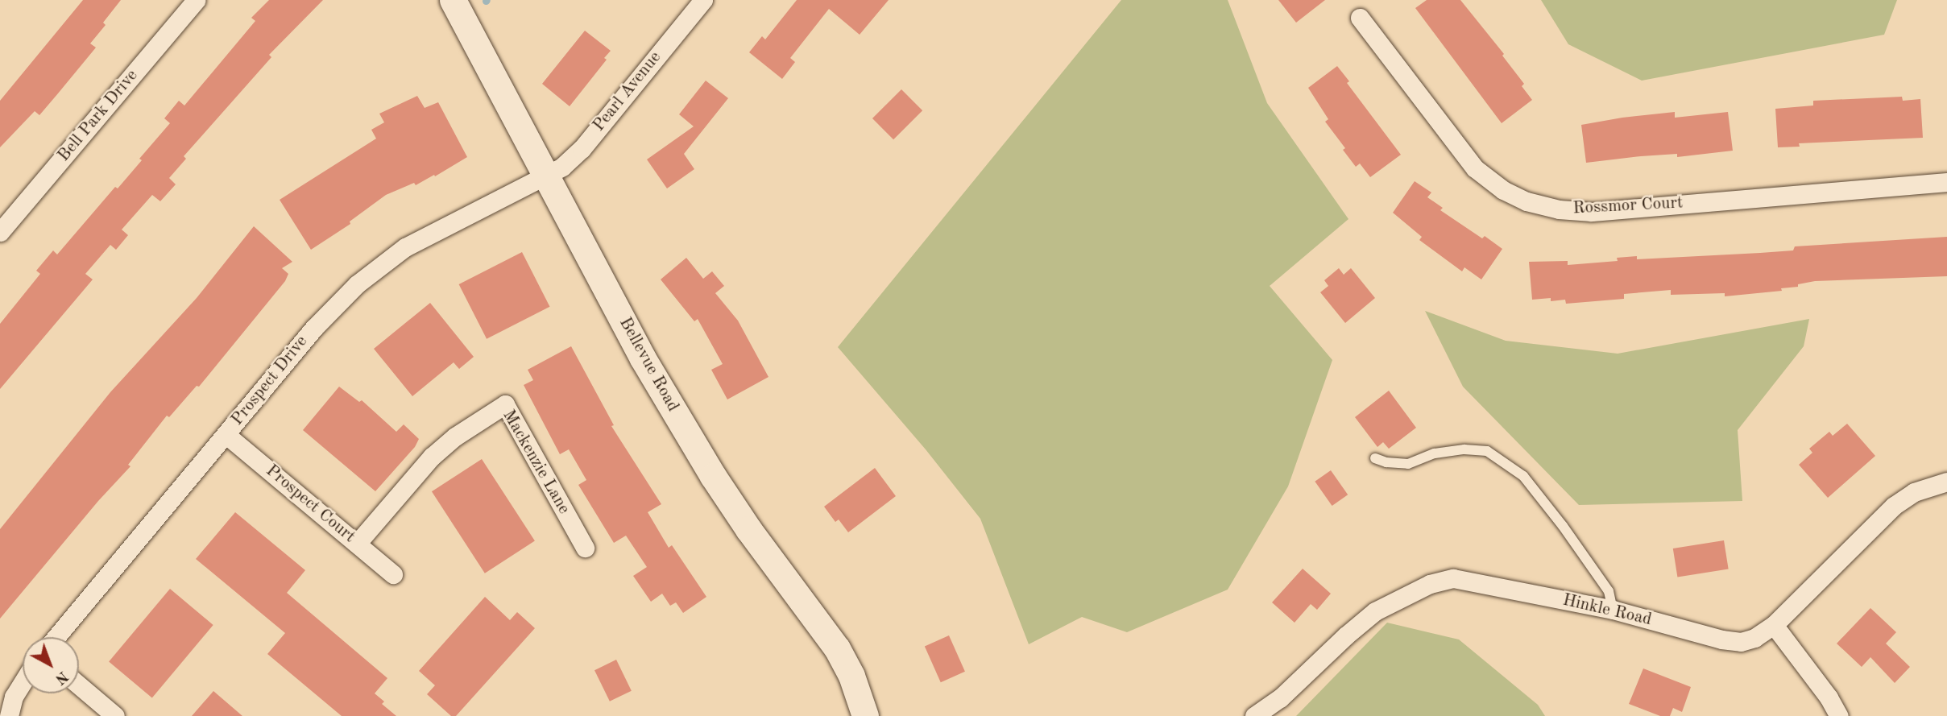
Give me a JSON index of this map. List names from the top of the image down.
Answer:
{
  "streets": {
    "street": [
      "Pearl Avenue",
      "Bell Park Drive",
      "Rossmor Court",
      "Bellevue Road",
      "Prospect Drive",
      "Mackenzie Lane",
      "Prospect Court",
      "Hinkle Road"
    ]
  },
  "crossings": [
    ["Pearl Avenue", "Bellevue Road"],
    ["Pearl Avenue", "Prospect Drive"],
    ["Bellevue Road", "Prospect Drive"],
    ["Prospect Drive", "Prospect Court"],
    ["Mackenzie Lane", "Prospect Court"]
  ],
  "north": "bottom right"
}
